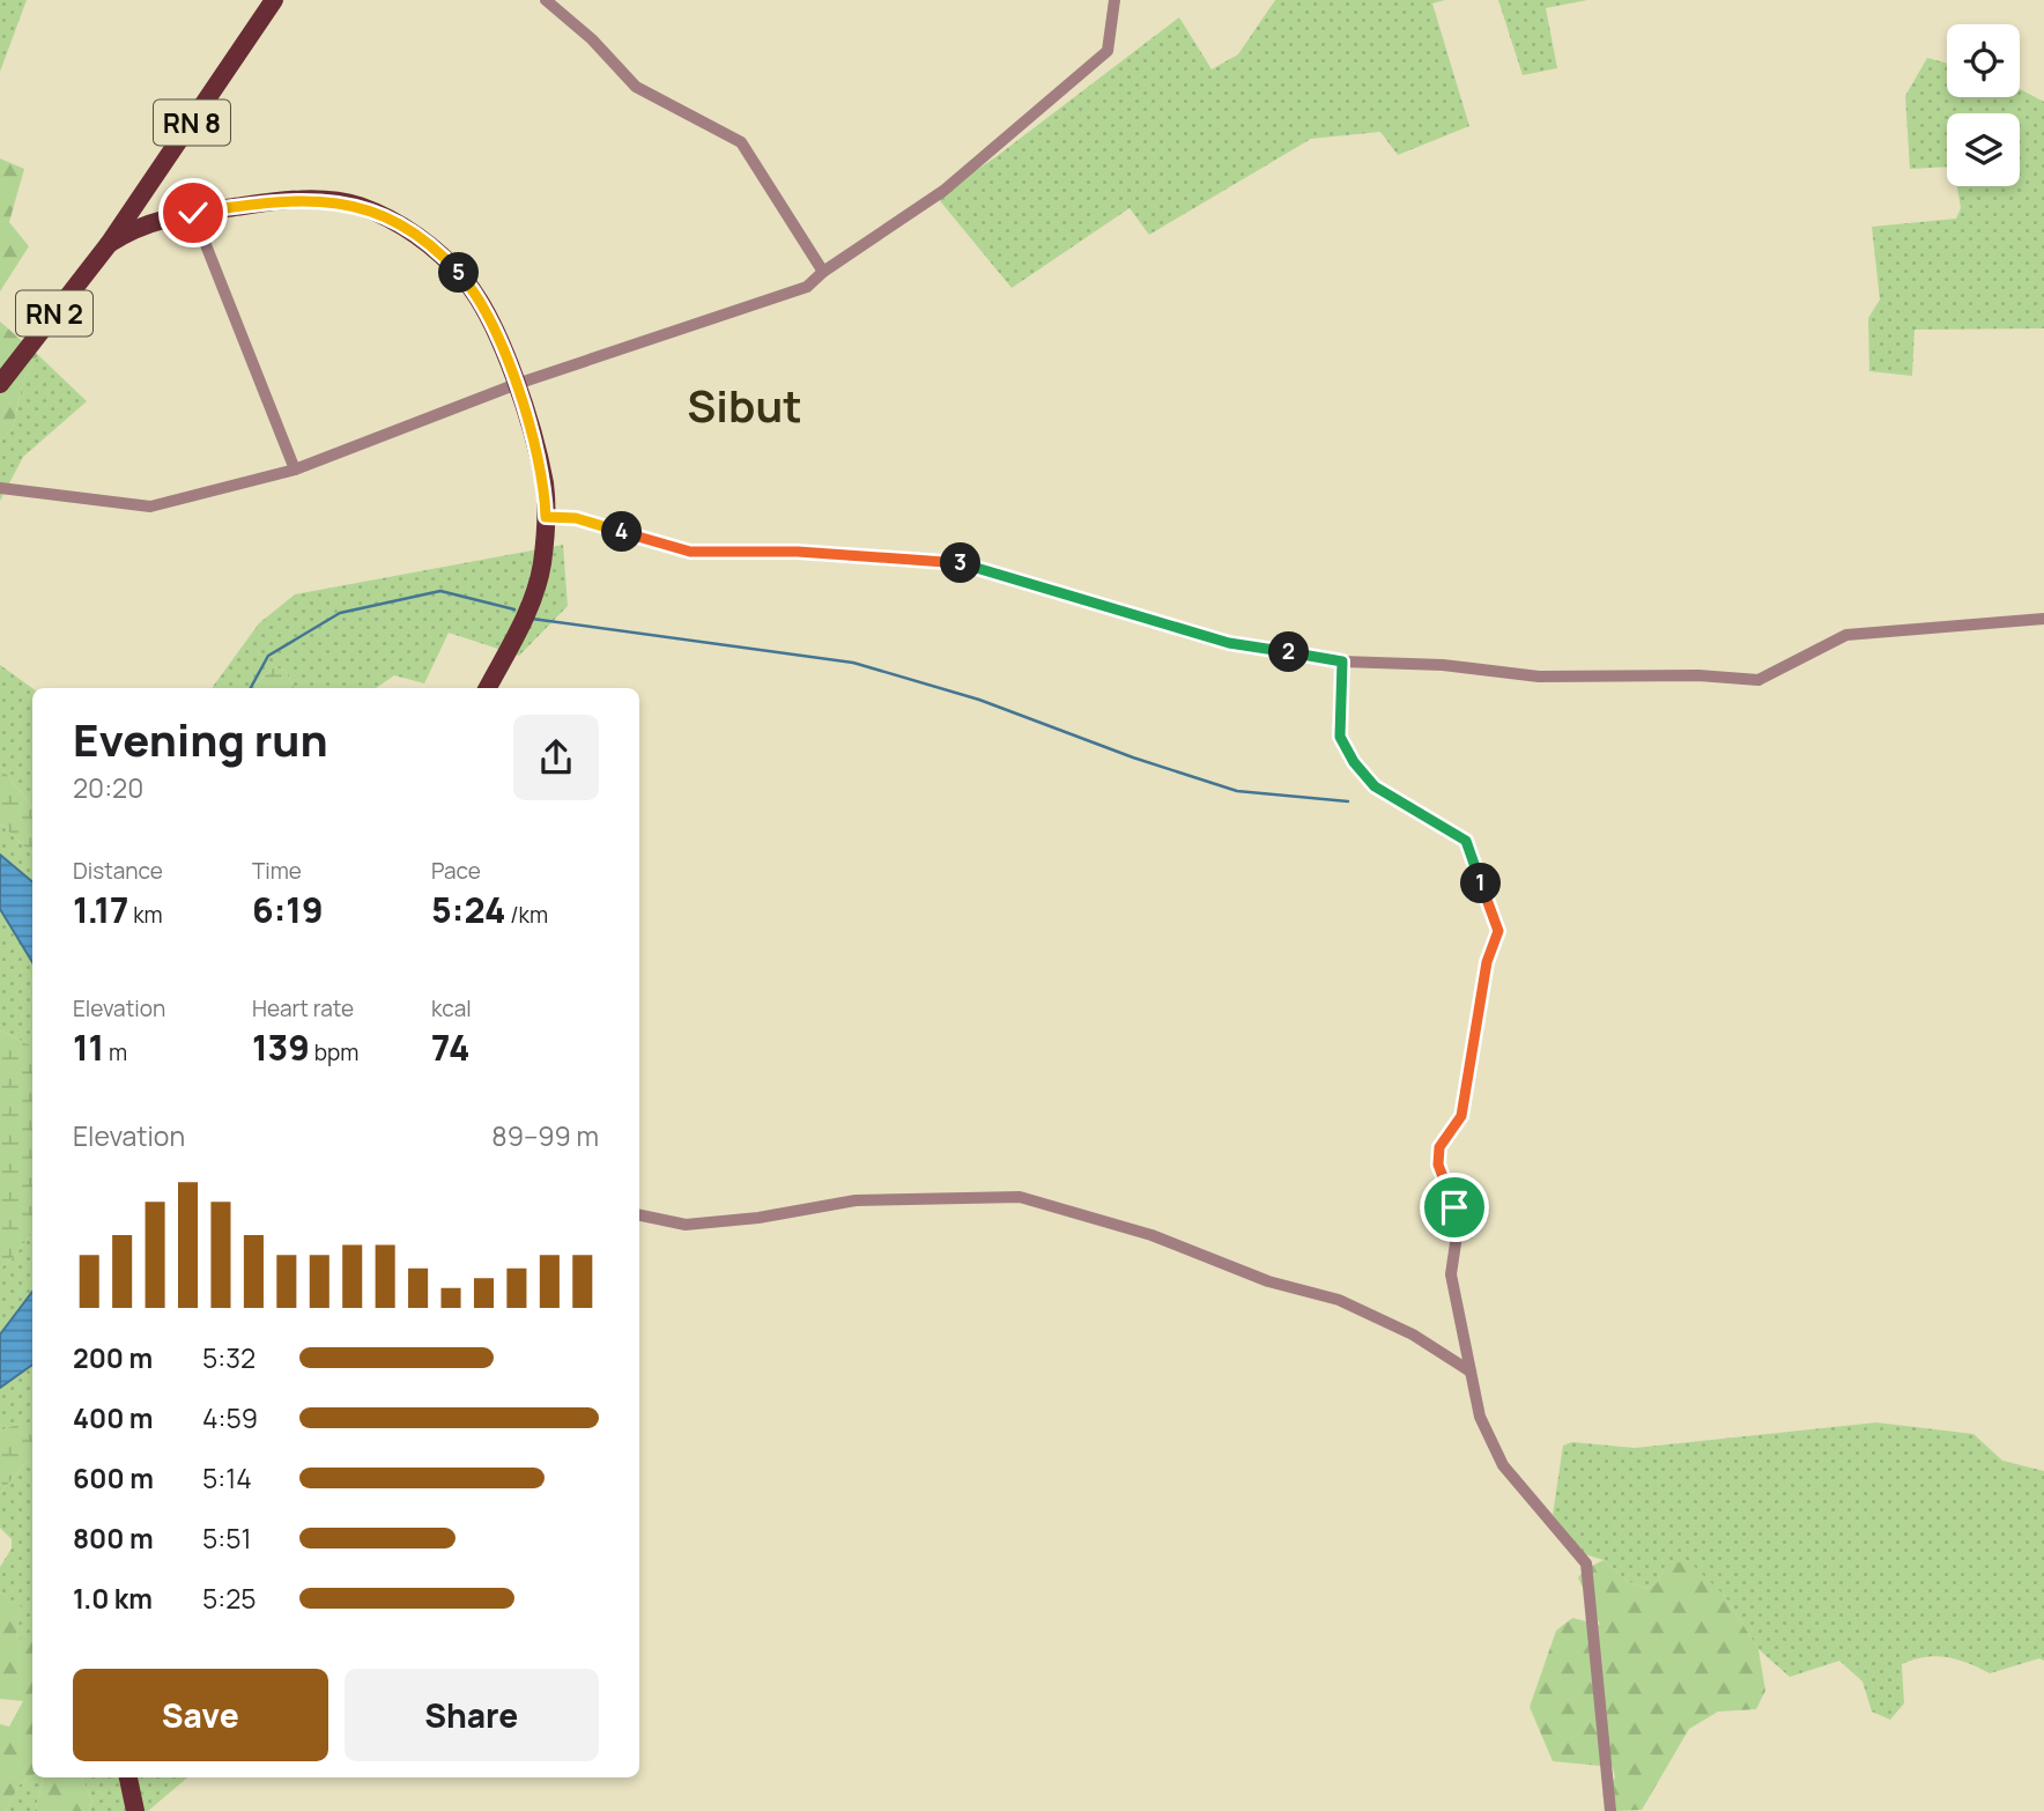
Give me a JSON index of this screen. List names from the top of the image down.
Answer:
{
  "streets": {
    "main road": ["RN 8", "RN 2"]
  },
  "crossings": [
    ["RN 8", "RN 2"]
  ],
  "districts": ["Sibut"],
  "page": {
    "pins": [
      "5",
      "4",
      "3",
      "2",
      "1"
    ],
    "heading": ["Evening run", "20:20"],
    "stats": [
      ["Distance", "1.17 km"],
      ["Time", "6:19"],
      ["Pace", "5:24 /km"],
      ["Elevation", "11 m"],
      ["Heart rate", "139 bpm"],
      ["kcal", "74"]
    ],
    "chart": ["Elevation", "89–99 m"],
    "list": [
      {
        "name": "200 m",
        "note": "5:32"
      },
      {
        "name": "400 m",
        "note": "4:59"
      },
      {
        "name": "600 m",
        "note": "5:14"
      },
      {
        "name": "800 m",
        "note": "5:51"
      },
      {
        "name": "1.0 km",
        "note": "5:25"
      }
    ],
    "buttons": ["Save", "Share"]
  }
}
